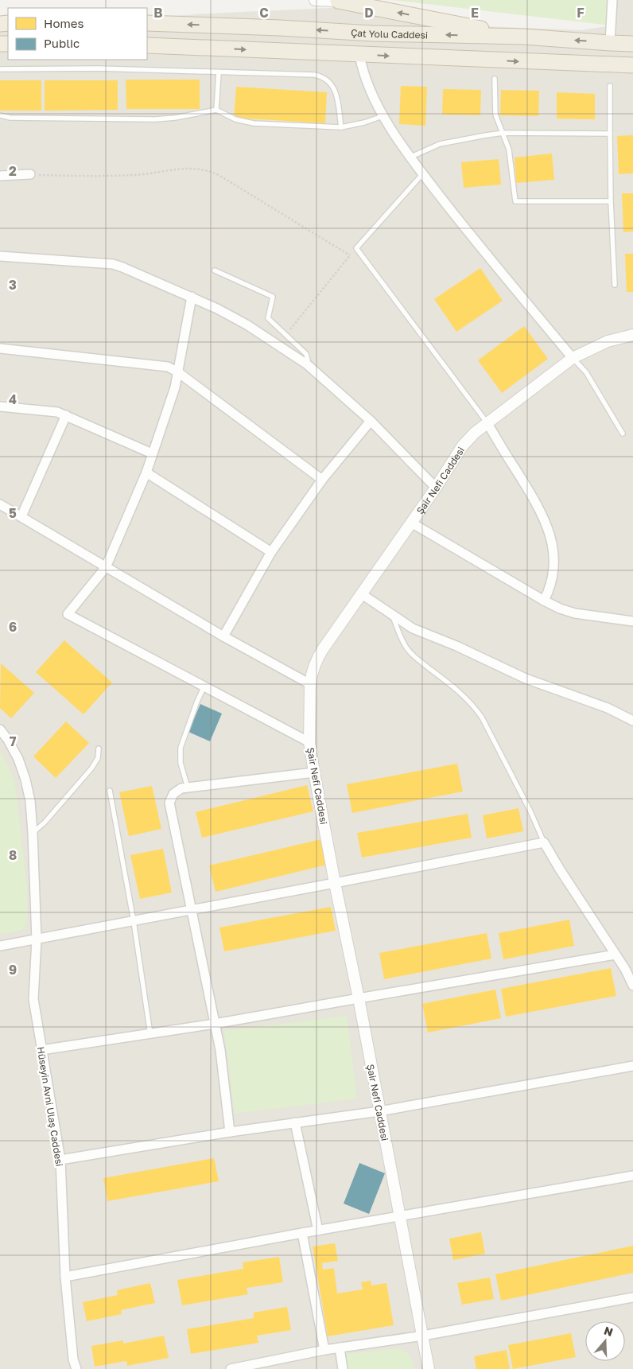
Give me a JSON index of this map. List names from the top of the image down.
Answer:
{
  "streets": {
    "highway": ["Çat Yolu Caddesi"],
    "street": ["Şair Nefi Caddesi", "Hüseyin Avni Ulaş Caddesi"]
  },
  "legend": ["Homes", "Public"],
  "north": "top",
  "grid": {
    "columns": [
      "B",
      "C",
      "D",
      "E",
      "F"
    ],
    "rows": [
      "2",
      "3",
      "4",
      "5",
      "6",
      "7",
      "8",
      "9"
    ]
  }
}
